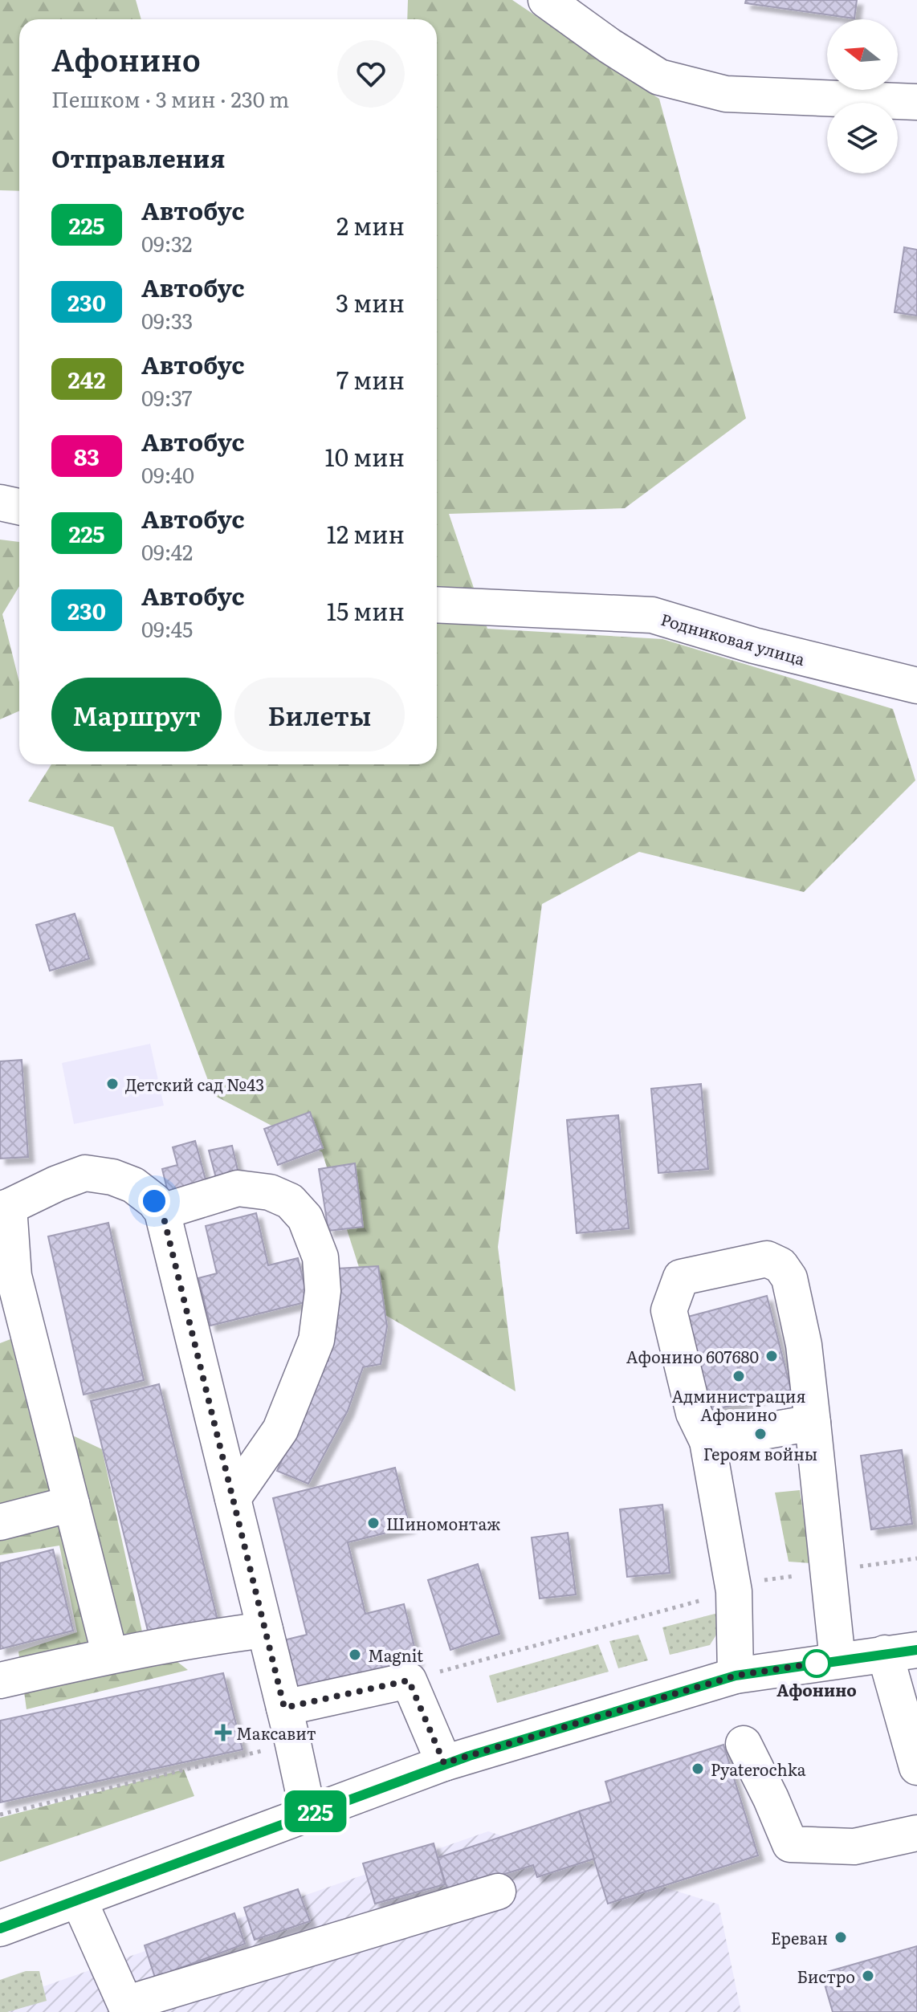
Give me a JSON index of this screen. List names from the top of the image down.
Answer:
{
  "streets": {
    "street": ["Родниковая улица"]
  },
  "places": {
    "other": [
      "Детский сад №43",
      "Афонино 607680",
      "Администрация Афонино",
      "Героям войны",
      "Шиномонтаж",
      "Magnit",
      "Афонино",
      "Pyaterochka",
      "Ереван",
      "Бистро"
    ],
    "health": ["Максавит"]
  },
  "lines": ["bus line 225"],
  "north": "left",
  "page": {
    "on_map": "225",
    "heading": [
      ["Афонино", "Пешком · 3 мин · 230 m"],
      "Отправления"
    ],
    "list": [
      {
        "mark": "225",
        "name": "Автобус",
        "note": "09:32",
        "value": "2 мин"
      },
      {
        "mark": "230",
        "name": "Автобус",
        "note": "09:33",
        "value": "3 мин"
      },
      {
        "mark": "242",
        "name": "Автобус",
        "note": "09:37",
        "value": "7 мин"
      },
      {
        "mark": "83",
        "name": "Автобус",
        "note": "09:40",
        "value": "10 мин"
      },
      {
        "mark": "225",
        "name": "Автобус",
        "note": "09:42",
        "value": "12 мин"
      },
      {
        "mark": "230",
        "name": "Автобус",
        "note": "09:45",
        "value": "15 мин"
      }
    ],
    "buttons": ["Маршрут", "Билеты"]
  }
}
